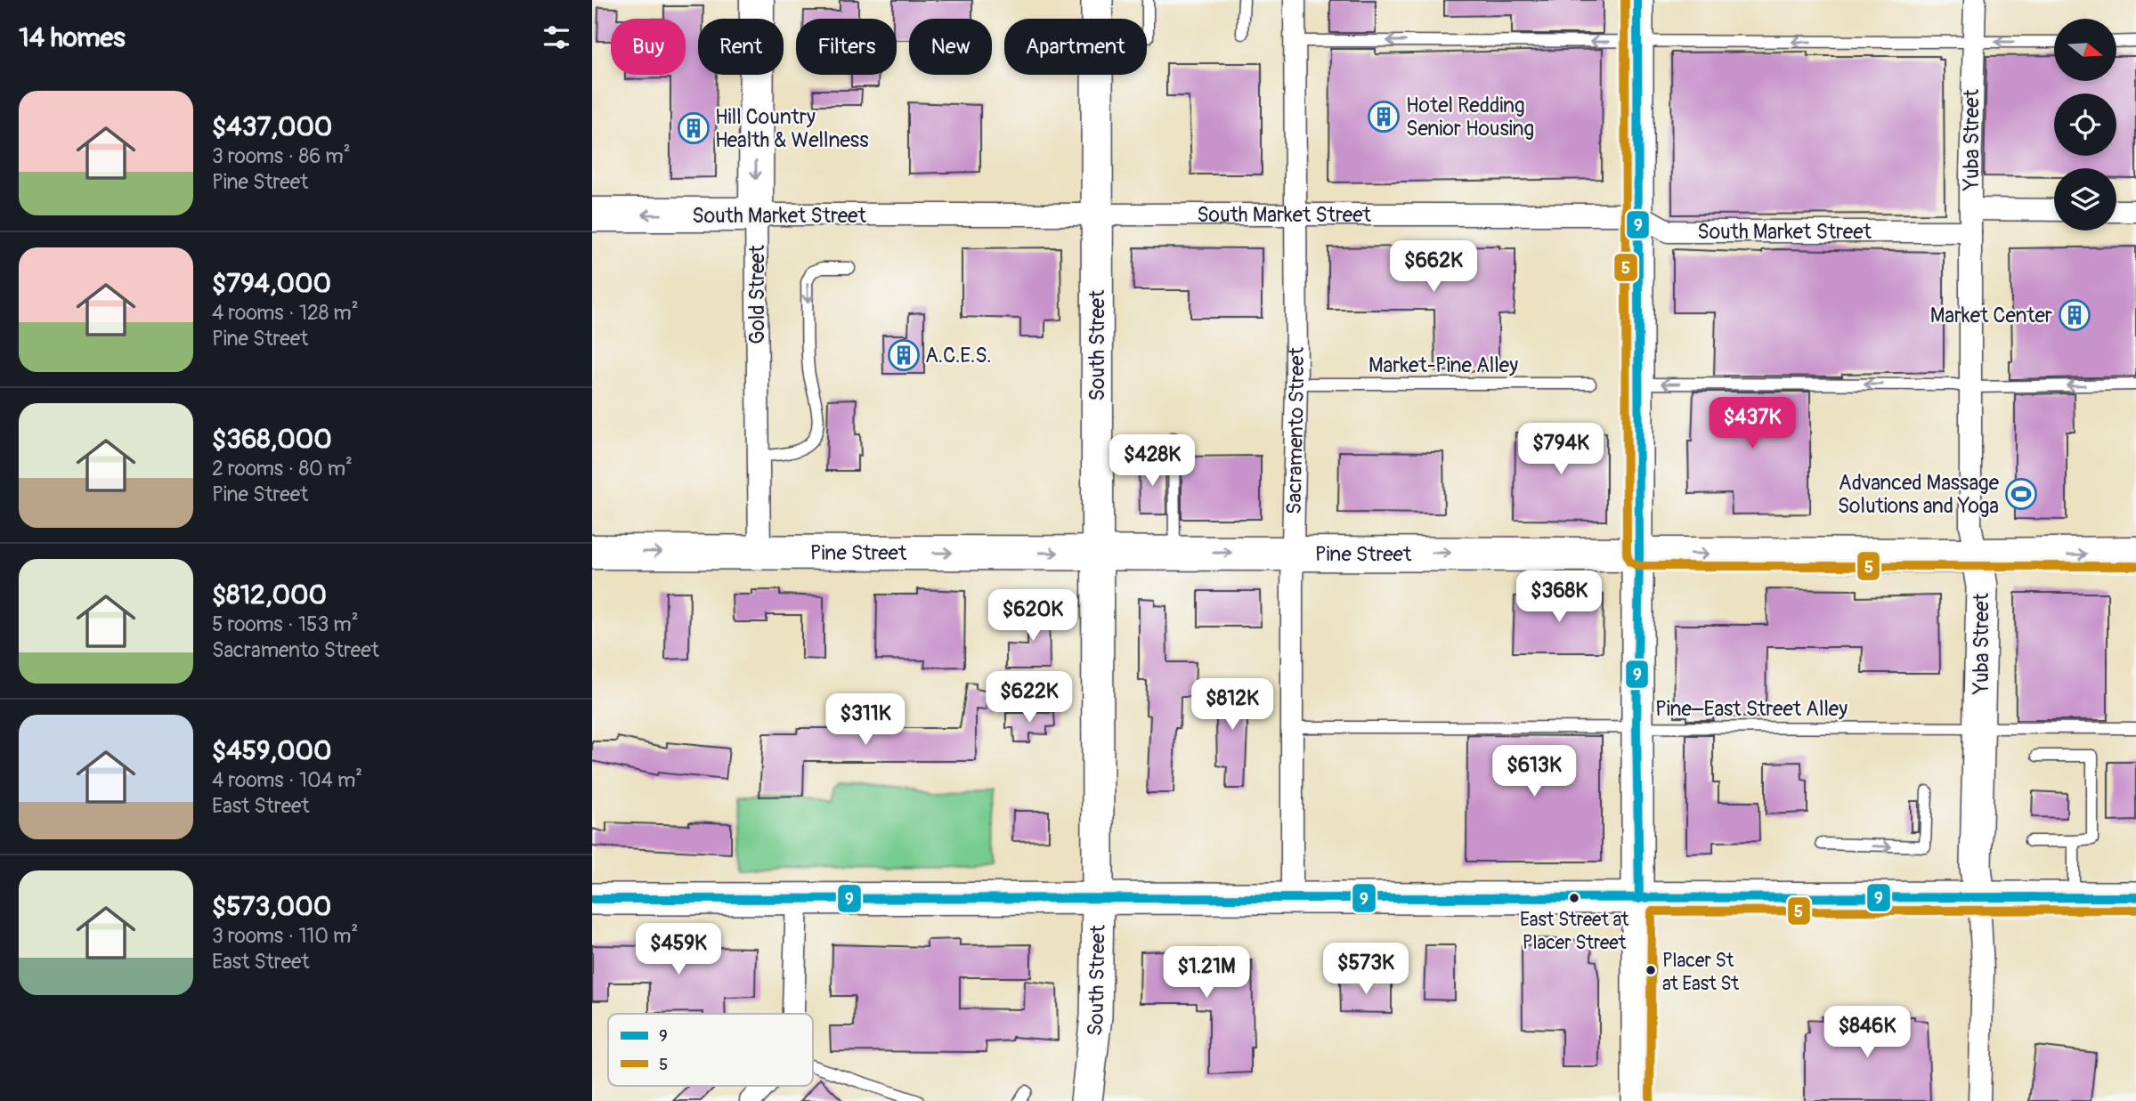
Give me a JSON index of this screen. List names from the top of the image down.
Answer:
{
  "streets": {
    "main road": ["South Market Street", "Gold Street", "Pine Street"],
    "street": ["Yuba Street", "South Street", "Sacramento Street"],
    "lane": ["Market-Pine Alley", "Pine–East Street Alley"]
  },
  "crossings": [
    ["Yuba Street", "South Market Street"],
    ["Yuba Street", "Pine Street"],
    ["Yuba Street", "Pine–East Street Alley"],
    ["South Market Street", "Gold Street"],
    ["South Market Street", "South Street"],
    ["South Market Street", "Sacramento Street"],
    ["Gold Street", "Pine Street"],
    ["South Street", "Pine Street"],
    ["Market-Pine Alley", "Sacramento Street"],
    ["Sacramento Street", "Pine Street"],
    ["Sacramento Street", "Pine–East Street Alley"]
  ],
  "one_way": ["Gold Street", "Pine Street"],
  "places": {
    "building": [
      "Hotel Redding Senior Housing",
      "Hill Country Health & Wellness",
      "Market Center",
      "A.C.E.S."
    ],
    "sports": ["Advanced Massage Solutions and Yoga"],
    "other": ["East Street at Placer Street", "Placer St at East St"]
  },
  "lines": ["transit line 9", "transit line 5"],
  "legend": ["9", "5"],
  "north": "right",
  "page": {
    "heading": "14 homes",
    "chip": [
      "Buy",
      "Rent",
      "Filters",
      "New",
      "Apartment"
    ],
    "list": [
      {
        "name": "$437,000",
        "note": "3 rooms · 86 m² · Pine Street"
      },
      {
        "name": "$794,000",
        "note": "4 rooms · 128 m² · Pine Street"
      },
      {
        "name": "$368,000",
        "note": "2 rooms · 80 m² · Pine Street"
      },
      {
        "name": "$812,000",
        "note": "5 rooms · 153 m² · Sacramento Street"
      },
      {
        "name": "$459,000",
        "note": "4 rooms · 104 m² · East Street"
      },
      {
        "name": "$573,000",
        "note": "3 rooms · 110 m² · East Street"
      }
    ],
    "price": [
      "$662K",
      "$437K",
      "$794K",
      "$428K",
      "$368K",
      "$620K",
      "$622K",
      "$812K",
      "$311K",
      "$613K",
      "$459K",
      "$573K",
      "$1.21M",
      "$846K"
    ]
  }
}
